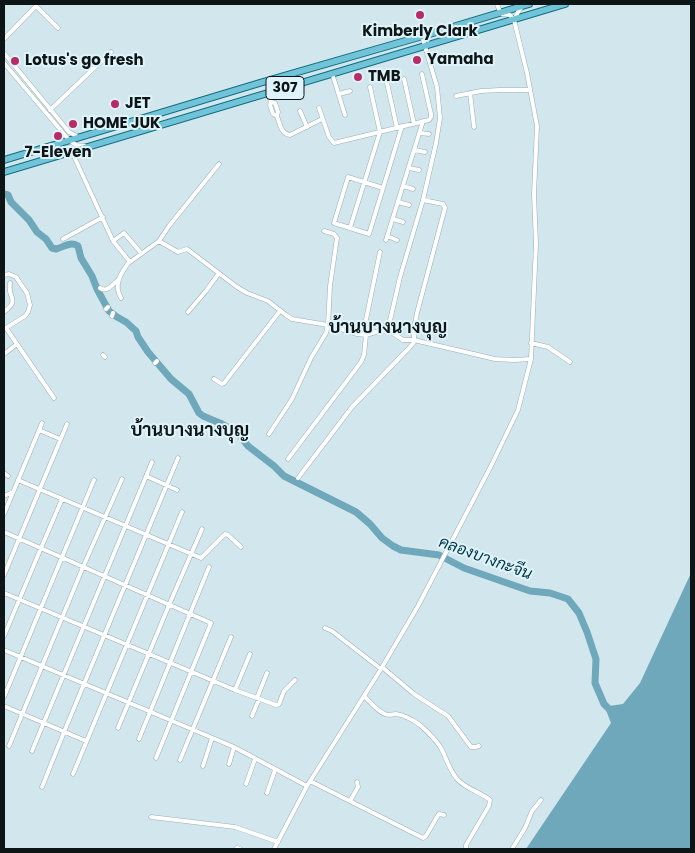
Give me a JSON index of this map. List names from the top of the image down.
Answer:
{
  "streets": {
    "main road": ["307"]
  },
  "districts": ["บ้านบางนางบุญ", "บ้านบางนางบุญ"],
  "water": ["คลองบางกะจีน"],
  "places": [
    "Kimberly Clark",
    "Yamaha",
    "Lotus's go fresh",
    "TMB",
    "JET",
    "HOME JUK",
    "7-Eleven"
  ]
}
